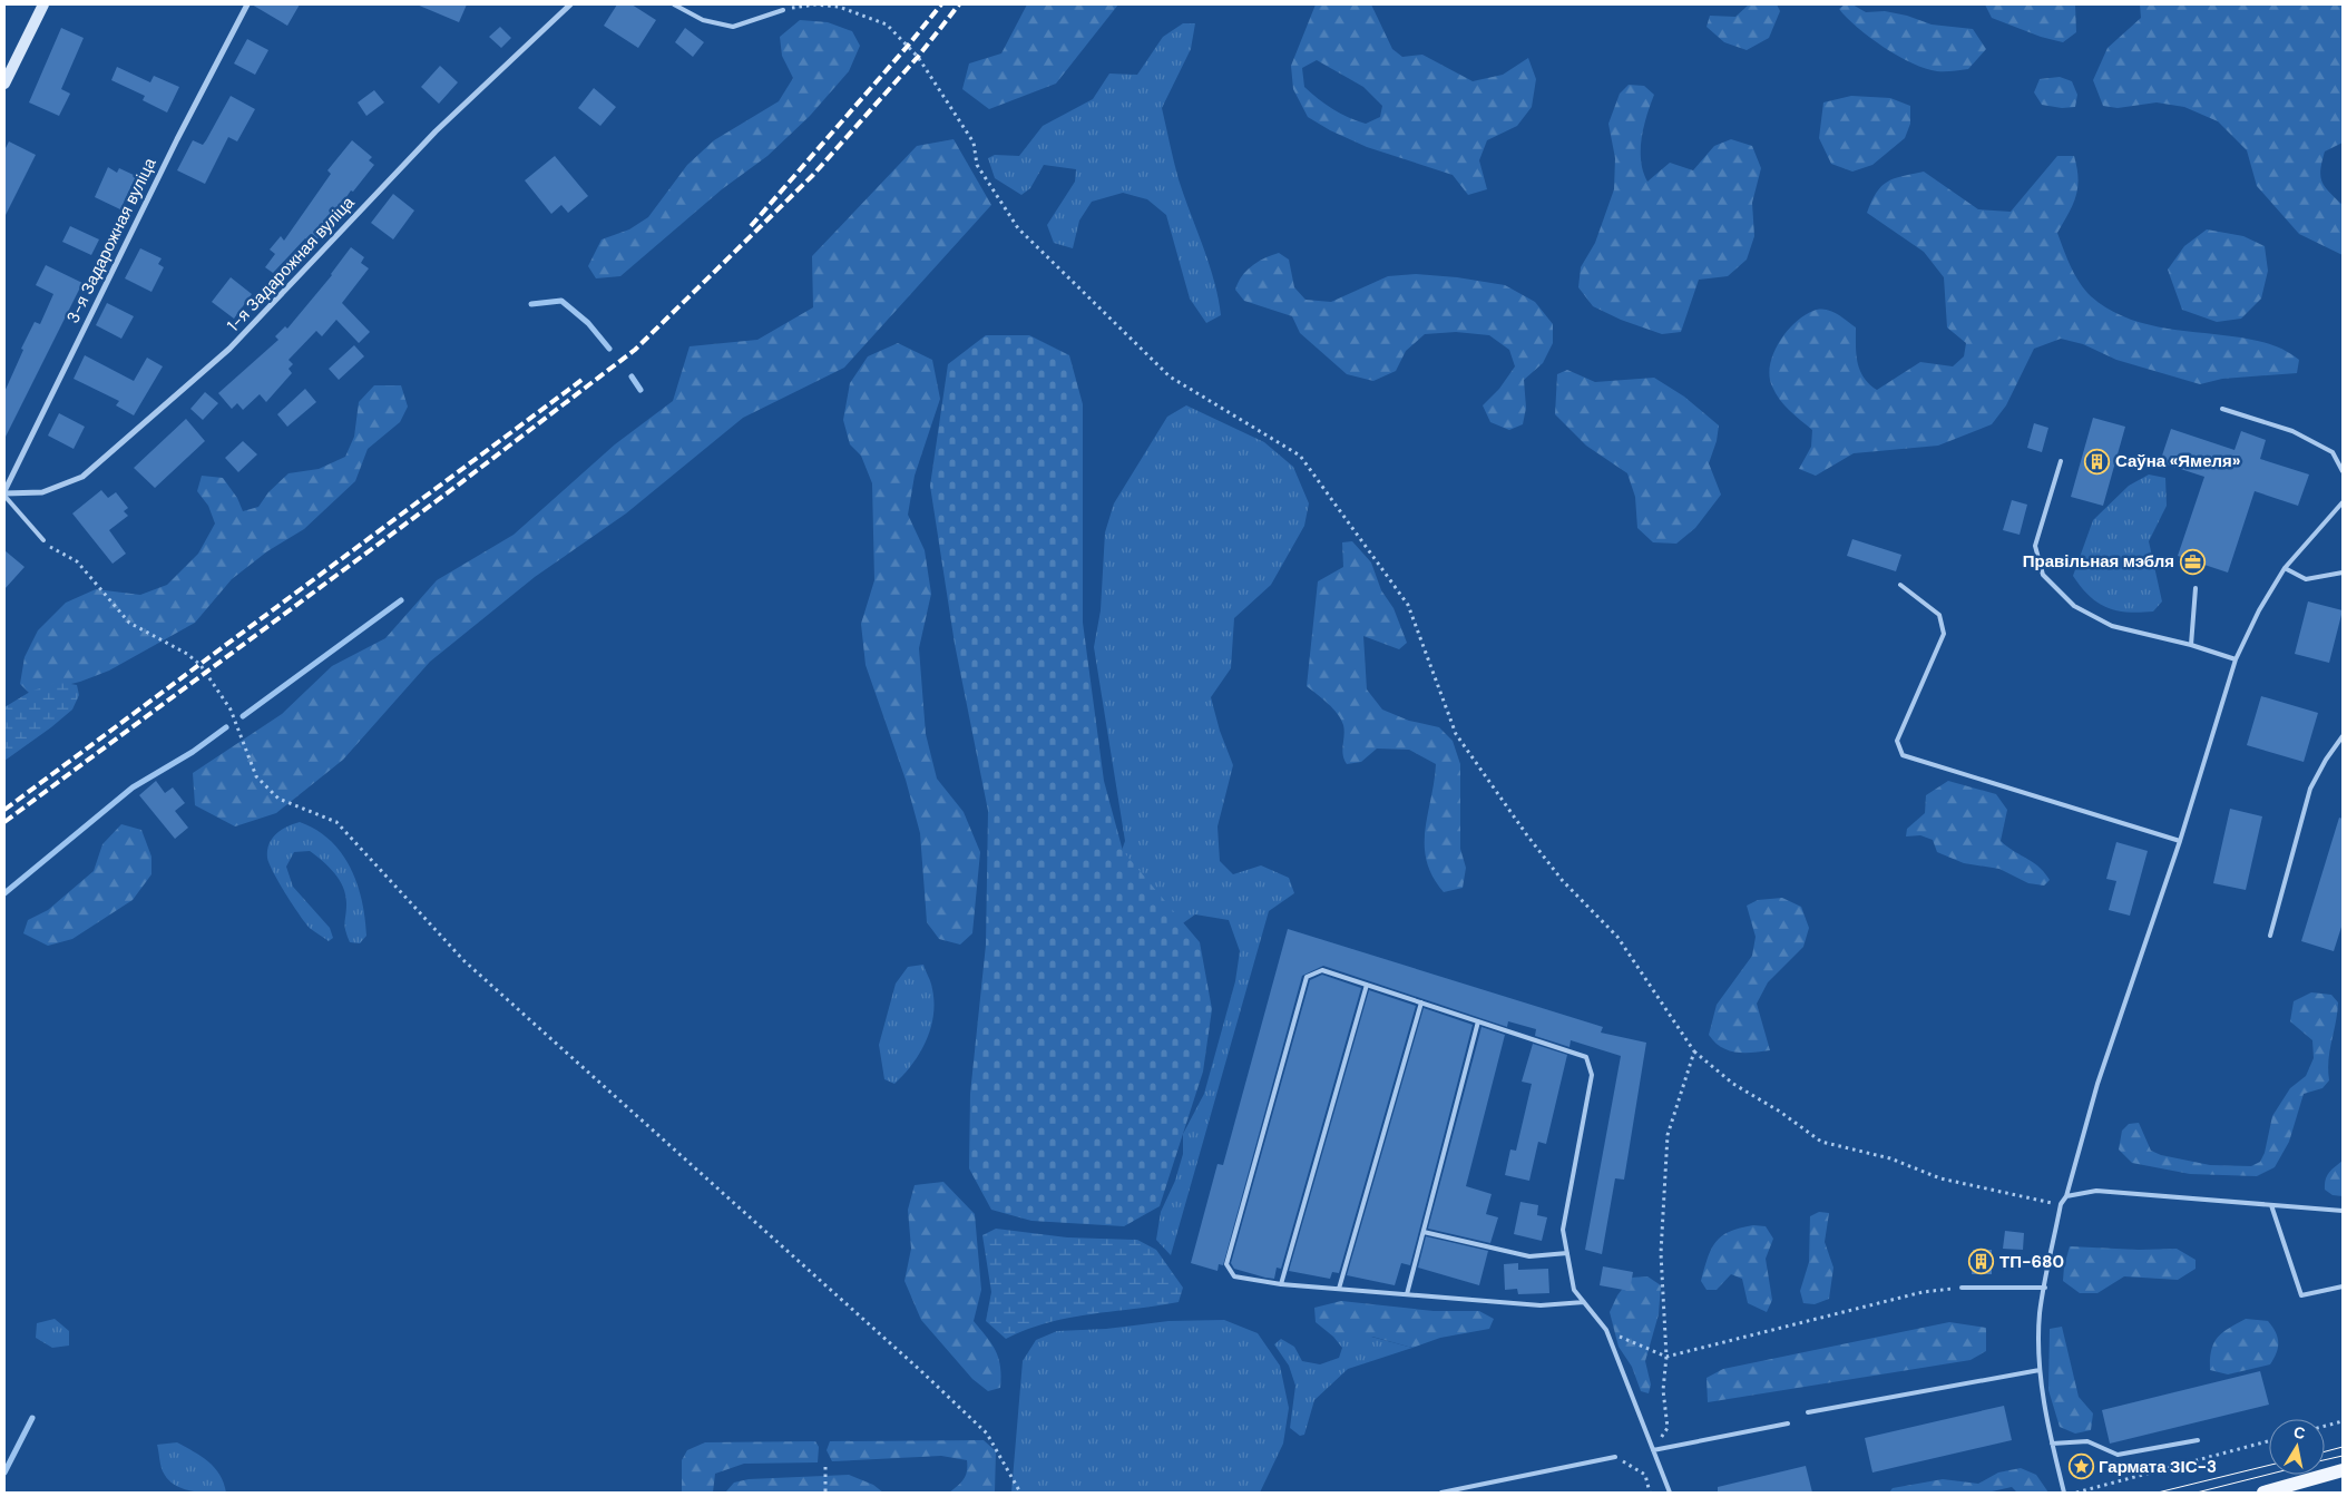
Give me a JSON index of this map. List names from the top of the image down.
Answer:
{
  "streets": {
    "street": ["3-я Задарожная вуліца", "1-я Задарожная вуліца"]
  },
  "crossings": [
    ["3-я Задарожная вуліца", "1-я Задарожная вуліца"]
  ],
  "places": {
    "building": ["Саўна «Ямеля»", "ТП-680"],
    "office": ["Правільная мэбля"],
    "place": ["Гармата ЗІС-3"]
  },
  "north": "top"
}
